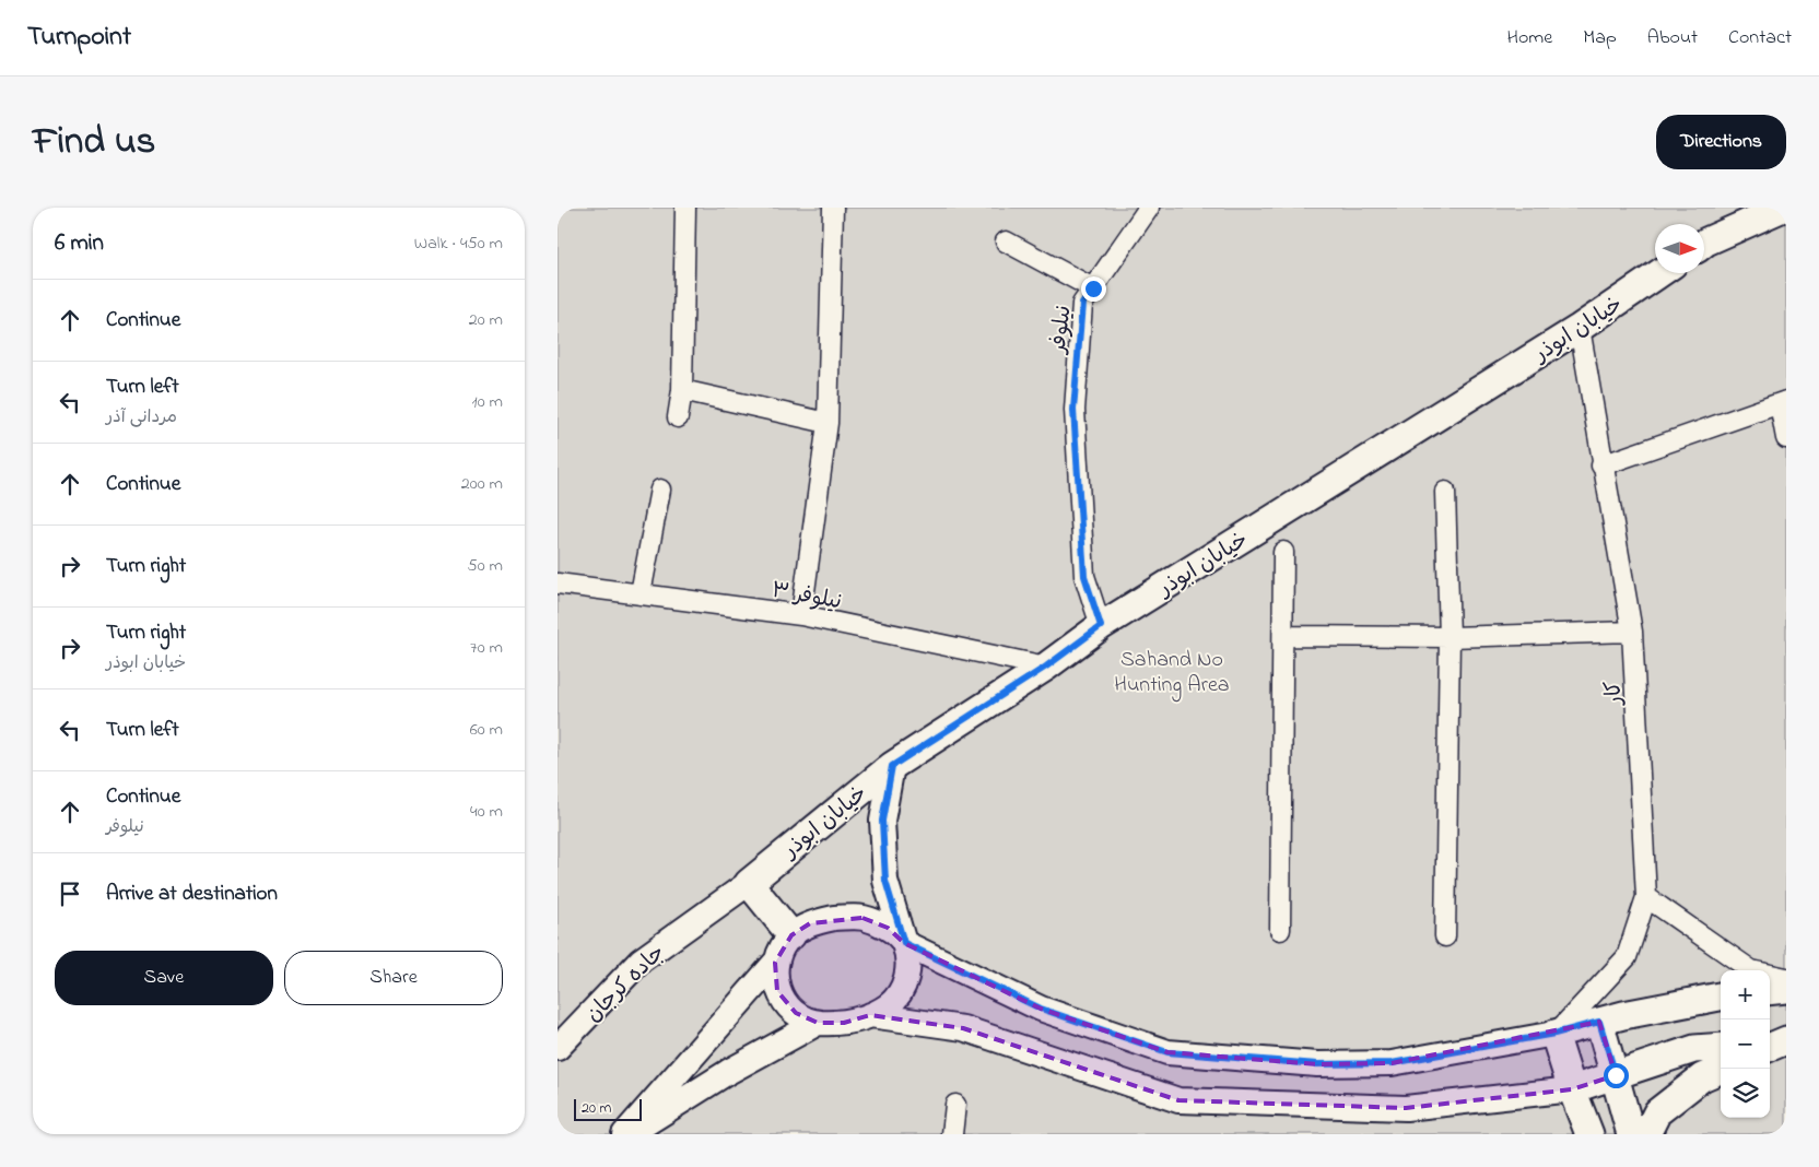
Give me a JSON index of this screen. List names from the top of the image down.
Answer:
{
  "streets": {
    "main road": ["خیابان ابوذر"],
    "street": [
      "نیلوفر",
      "نیلوفر ۳",
      "کار",
      "جاده کرجان"
    ]
  },
  "crossings": [
    ["خیابان ابوذر", "نیلوفر"],
    ["خیابان ابوذر", "نیلوفر ۳"],
    ["خیابان ابوذر", "کار"],
    ["خیابان ابوذر", "جاده کرجان"]
  ],
  "parks": ["Sahand No Hunting Area"],
  "scale_bar": "20 m",
  "north": "right",
  "page": {
    "header": "Turnpoint",
    "nav": [
      "Home",
      "Map",
      "About",
      "Contact"
    ],
    "title": "Find us",
    "buttons": [
      "Directions",
      ["Save", "Share"]
    ],
    "heading": ["6 min", "Walk · 450 m"],
    "list": [
      ["Continue", "20 m"],
      ["Turn left", "مردانی آذر", "10 m"],
      ["Continue", "200 m"],
      ["Turn right", "50 m"],
      ["Turn right", "خیابان ابوذر", "70 m"],
      ["Turn left", "60 m"],
      ["Continue", "نیلوفر", "40 m"],
      "Arrive at destination"
    ],
    "map_buttons": ["+", "−"],
    "scale": "20 m"
  }
}
